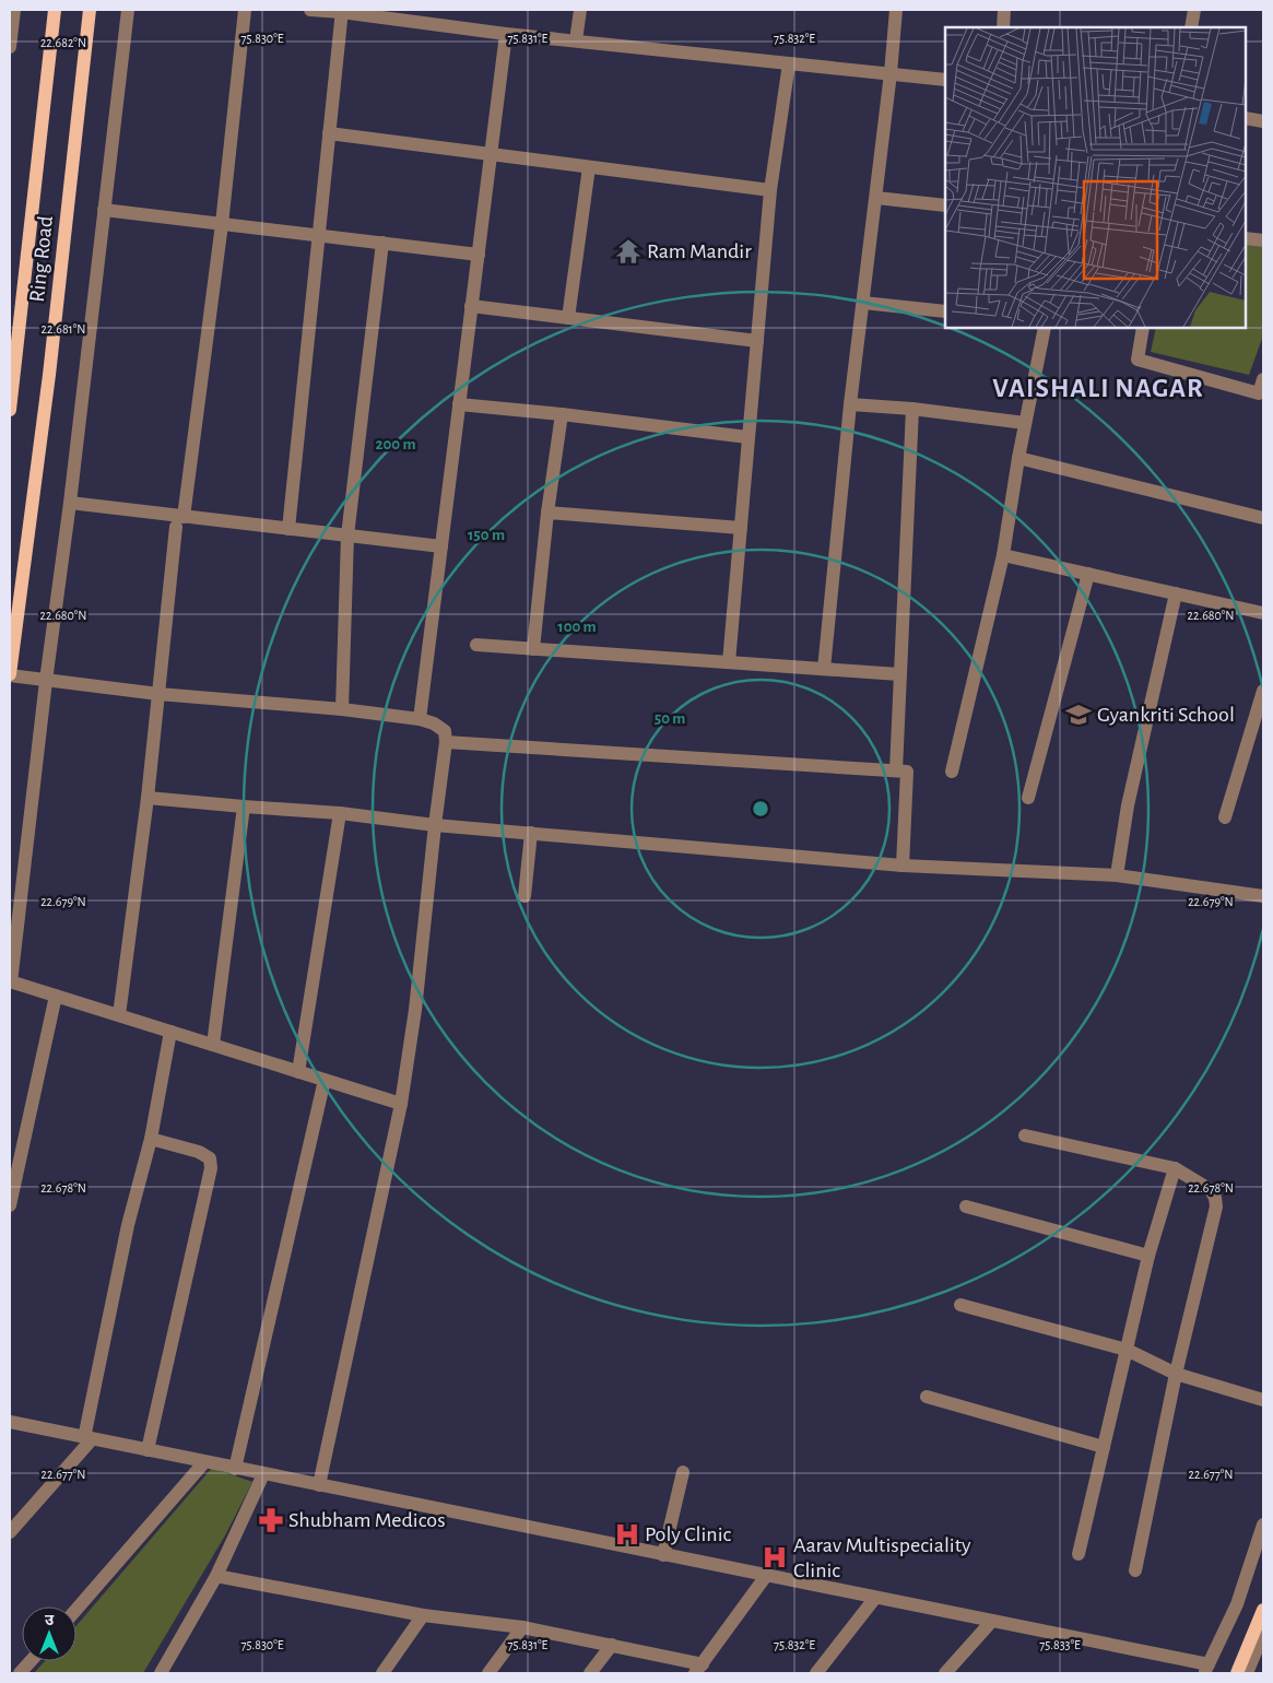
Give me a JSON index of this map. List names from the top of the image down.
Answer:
{
  "streets": {
    "main road": ["Ring Road"]
  },
  "districts": ["VAISHALI NAGAR"],
  "places": {
    "temple": ["Ram Mandir"],
    "school or university": ["Gyankriti School"],
    "pharmacy": ["Shubham Medicos"],
    "hospital": ["Poly Clinic", "Aarav Multispeciality Clinic"]
  },
  "north": "top",
  "coordinates": [
    "75.830°E",
    "75.831°E",
    "75.832°E",
    "22.682°N",
    "22.681°N",
    "22.680°N",
    "22.679°N",
    "22.678°N",
    "22.677°N",
    "75.833°E"
  ],
  "rings": [
    "200 m",
    "150 m",
    "100 m",
    "50 m"
  ]
}
